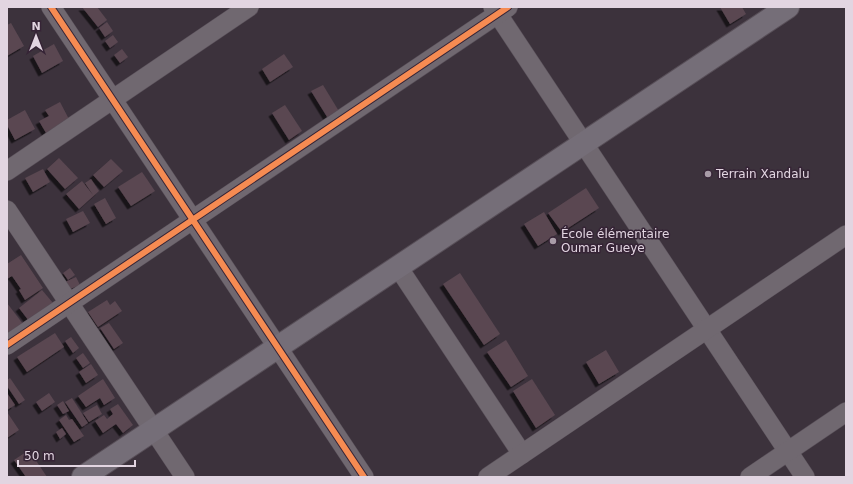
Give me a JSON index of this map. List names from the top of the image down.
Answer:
{
  "places": ["Terrain Xandalu", "École élémentaire Oumar Gueye"],
  "scale_bar": "50 m",
  "north": "top"
}
